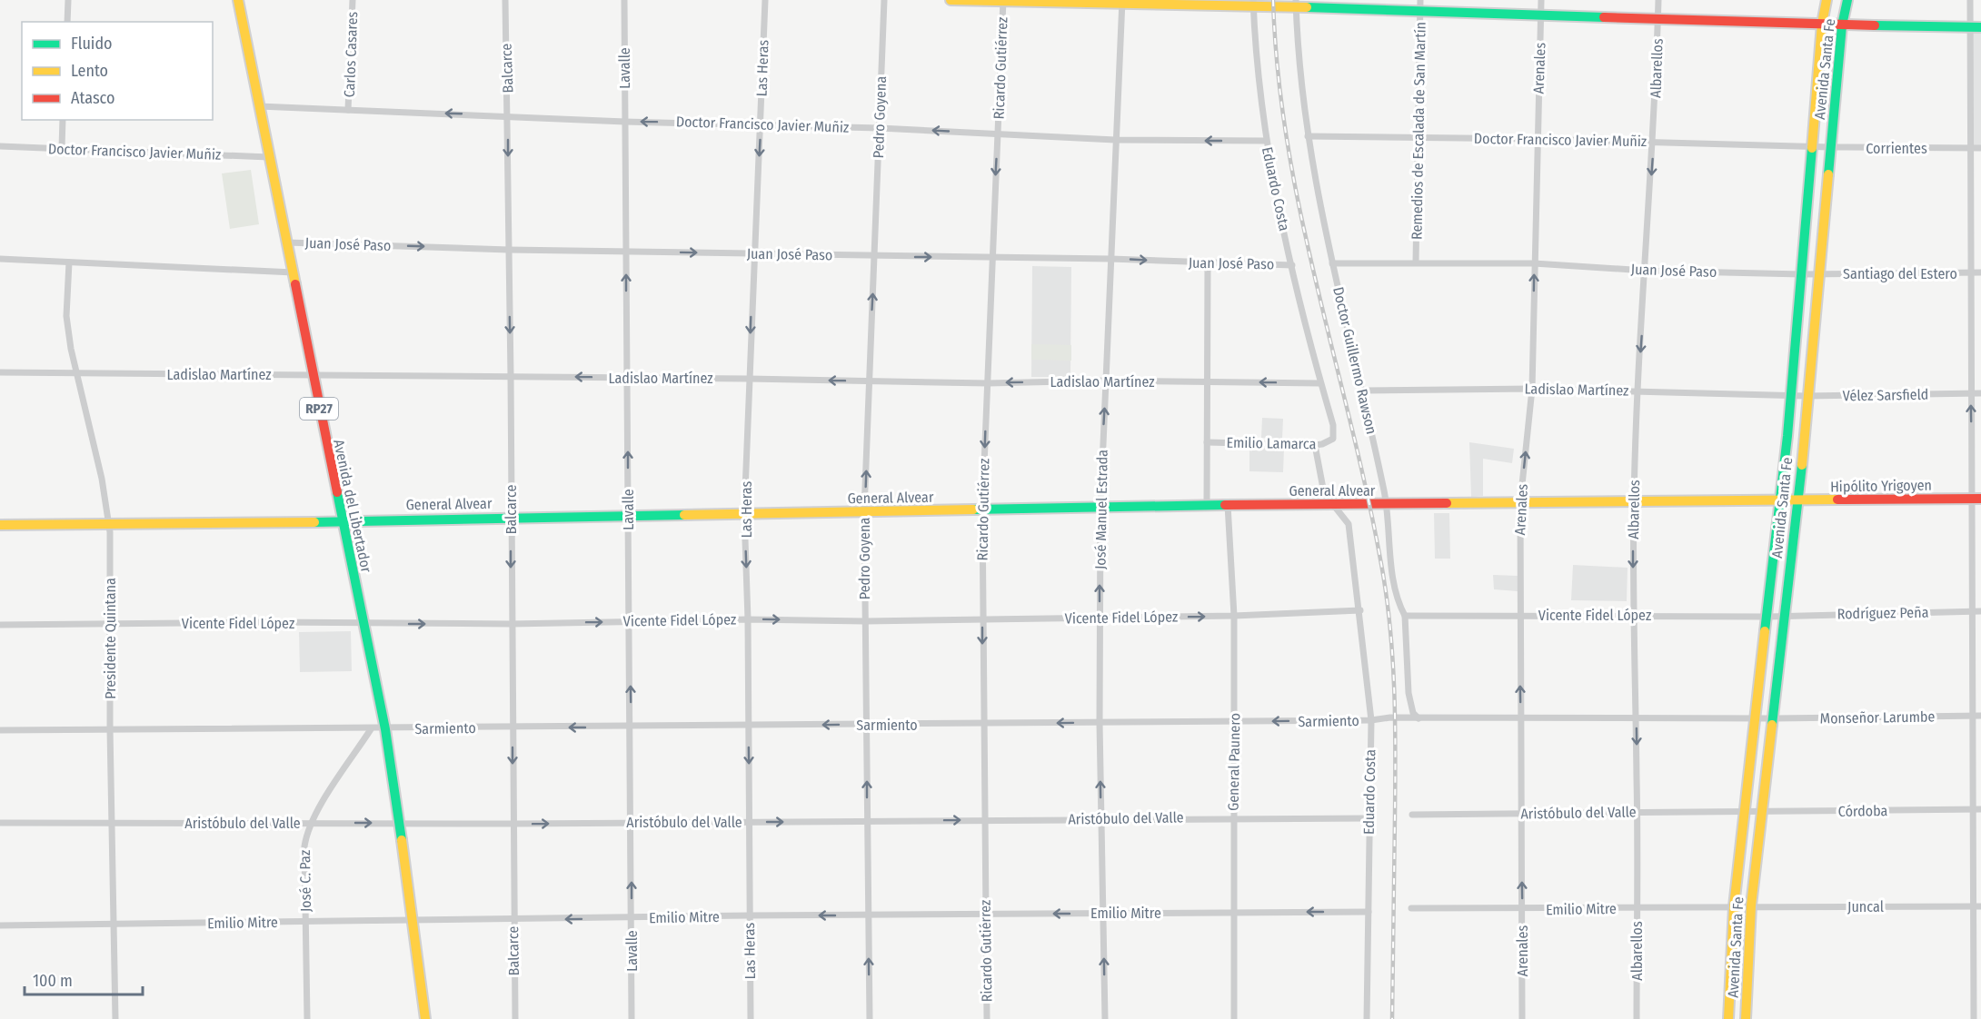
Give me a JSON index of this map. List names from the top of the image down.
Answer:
{
  "streets": {
    "main road": [
      "Avenida Santa Fe",
      "RP27",
      "Hipólito Yrigoyen",
      "General Alvear",
      "Avenida del Libertador"
    ],
    "street": [
      "Carlos Casares",
      "Balcarce",
      "Lavalle",
      "Las Heras",
      "Ricardo Gutiérrez",
      "Arenales",
      "Albarellos",
      "Pedro Goyena",
      "Doctor Francisco Javier Muñiz",
      "Remedios de Escalada de San Martín",
      "Corrientes",
      "Eduardo Costa",
      "Juan José Paso",
      "Santiago del Estero",
      "Doctor Guillermo Rawson",
      "Ladislao Martínez",
      "Vélez Sarsfield",
      "Emilio Lamarca",
      "José Manuel Estrada",
      "Rodríguez Peña",
      "Vicente Fidel López",
      "Presidente Quintana",
      "Monseñor Larumbe",
      "Sarmiento",
      "General Paunero",
      "Córdoba",
      "Aristóbulo del Valle",
      "José C. Paz",
      "Juncal",
      "Emilio Mitre"
    ]
  },
  "crossings": [
    ["Carlos Casares", "Doctor Francisco Javier Muñiz"],
    ["Balcarce", "Doctor Francisco Javier Muñiz"],
    ["Balcarce", "Juan José Paso"],
    ["Balcarce", "Ladislao Martínez"],
    ["Balcarce", "General Alvear"],
    ["Balcarce", "Vicente Fidel López"],
    ["Balcarce", "Sarmiento"],
    ["Balcarce", "Aristóbulo del Valle"],
    ["Balcarce", "Emilio Mitre"],
    ["Lavalle", "Doctor Francisco Javier Muñiz"],
    ["Lavalle", "Juan José Paso"],
    ["Lavalle", "Ladislao Martínez"],
    ["Lavalle", "General Alvear"],
    ["Lavalle", "Vicente Fidel López"],
    ["Lavalle", "Sarmiento"],
    ["Lavalle", "Aristóbulo del Valle"],
    ["Lavalle", "Emilio Mitre"],
    ["Las Heras", "Doctor Francisco Javier Muñiz"],
    ["Las Heras", "Juan José Paso"],
    ["Las Heras", "Ladislao Martínez"],
    ["Las Heras", "General Alvear"],
    ["Las Heras", "Vicente Fidel López"],
    ["Las Heras", "Sarmiento"],
    ["Las Heras", "Aristóbulo del Valle"],
    ["Las Heras", "Emilio Mitre"],
    ["Ricardo Gutiérrez", "Doctor Francisco Javier Muñiz"],
    ["Ricardo Gutiérrez", "Juan José Paso"],
    ["Ricardo Gutiérrez", "Ladislao Martínez"],
    ["Ricardo Gutiérrez", "General Alvear"],
    ["Ricardo Gutiérrez", "Vicente Fidel López"],
    ["Ricardo Gutiérrez", "Sarmiento"],
    ["Ricardo Gutiérrez", "Aristóbulo del Valle"],
    ["Ricardo Gutiérrez", "Emilio Mitre"],
    ["Arenales", "Doctor Francisco Javier Muñiz"],
    ["Arenales", "Juan José Paso"],
    ["Arenales", "Ladislao Martínez"],
    ["Arenales", "General Alvear"],
    ["Arenales", "Vicente Fidel López"],
    ["Arenales", "Sarmiento"],
    ["Arenales", "Aristóbulo del Valle"],
    ["Arenales", "Emilio Mitre"],
    ["Albarellos", "Doctor Francisco Javier Muñiz"],
    ["Albarellos", "Juan José Paso"],
    ["Albarellos", "Ladislao Martínez"],
    ["Albarellos", "General Alvear"],
    ["Albarellos", "Vicente Fidel López"],
    ["Albarellos", "Sarmiento"],
    ["Albarellos", "Aristóbulo del Valle"],
    ["Albarellos", "Emilio Mitre"],
    ["Avenida Santa Fe", "Doctor Francisco Javier Muñiz"],
    ["Avenida Santa Fe", "Corrientes"],
    ["Avenida Santa Fe", "Juan José Paso"],
    ["Avenida Santa Fe", "Santiago del Estero"],
    ["Avenida Santa Fe", "Ladislao Martínez"],
    ["Avenida Santa Fe", "Vélez Sarsfield"],
    ["Avenida Santa Fe", "Hipólito Yrigoyen"],
    ["Avenida Santa Fe", "General Alvear"],
    ["Avenida Santa Fe", "Rodríguez Peña"],
    ["Avenida Santa Fe", "Vicente Fidel López"],
    ["Avenida Santa Fe", "Monseñor Larumbe"],
    ["Avenida Santa Fe", "Sarmiento"],
    ["Avenida Santa Fe", "Córdoba"],
    ["Avenida Santa Fe", "Aristóbulo del Valle"],
    ["Avenida Santa Fe", "Juncal"],
    ["Avenida Santa Fe", "Emilio Mitre"],
    ["Pedro Goyena", "Doctor Francisco Javier Muñiz"],
    ["Pedro Goyena", "Juan José Paso"],
    ["Pedro Goyena", "Ladislao Martínez"],
    ["Pedro Goyena", "General Alvear"],
    ["Pedro Goyena", "Vicente Fidel López"],
    ["Pedro Goyena", "Sarmiento"],
    ["Pedro Goyena", "Aristóbulo del Valle"],
    ["Pedro Goyena", "Emilio Mitre"],
    ["Doctor Francisco Javier Muñiz", "Remedios de Escalada de San Martín"],
    ["Doctor Francisco Javier Muñiz", "Corrientes"],
    ["Doctor Francisco Javier Muñiz", "Eduardo Costa"],
    ["Doctor Francisco Javier Muñiz", "Doctor Guillermo Rawson"],
    ["Doctor Francisco Javier Muñiz", "Avenida del Libertador"],
    ["Doctor Francisco Javier Muñiz", "José Manuel Estrada"],
    ["Remedios de Escalada de San Martín", "Juan José Paso"],
    ["Eduardo Costa", "Juan José Paso"],
    ["Eduardo Costa", "Ladislao Martínez"],
    ["Eduardo Costa", "Emilio Lamarca"],
    ["Eduardo Costa", "General Alvear"],
    ["Eduardo Costa", "Vicente Fidel López"],
    ["Eduardo Costa", "Sarmiento"],
    ["Eduardo Costa", "Aristóbulo del Valle"],
    ["Eduardo Costa", "Emilio Mitre"],
    ["Juan José Paso", "Santiago del Estero"],
    ["Juan José Paso", "Doctor Guillermo Rawson"],
    ["Juan José Paso", "Avenida del Libertador"],
    ["Juan José Paso", "José Manuel Estrada"],
    ["Doctor Guillermo Rawson", "Ladislao Martínez"],
    ["Doctor Guillermo Rawson", "General Alvear"],
    ["Doctor Guillermo Rawson", "Vicente Fidel López"],
    ["Doctor Guillermo Rawson", "Sarmiento"],
    ["Ladislao Martínez", "Vélez Sarsfield"],
    ["Ladislao Martínez", "Avenida del Libertador"],
    ["Ladislao Martínez", "José Manuel Estrada"],
    ["Ladislao Martínez", "Presidente Quintana"],
    ["Hipólito Yrigoyen", "General Alvear"],
    ["General Alvear", "Avenida del Libertador"],
    ["General Alvear", "José Manuel Estrada"],
    ["General Alvear", "Presidente Quintana"],
    ["General Alvear", "General Paunero"],
    ["Avenida del Libertador", "Vicente Fidel López"],
    ["Avenida del Libertador", "Sarmiento"],
    ["Avenida del Libertador", "Aristóbulo del Valle"],
    ["Avenida del Libertador", "Emilio Mitre"],
    ["José Manuel Estrada", "Vicente Fidel López"],
    ["José Manuel Estrada", "Sarmiento"],
    ["José Manuel Estrada", "Aristóbulo del Valle"],
    ["José Manuel Estrada", "Emilio Mitre"],
    ["Rodríguez Peña", "Vicente Fidel López"],
    ["Vicente Fidel López", "Presidente Quintana"],
    ["Vicente Fidel López", "General Paunero"],
    ["Presidente Quintana", "Sarmiento"],
    ["Presidente Quintana", "Aristóbulo del Valle"],
    ["Presidente Quintana", "Emilio Mitre"],
    ["Monseñor Larumbe", "Sarmiento"],
    ["Sarmiento", "General Paunero"],
    ["Sarmiento", "José C. Paz"],
    ["General Paunero", "Aristóbulo del Valle"],
    ["General Paunero", "Emilio Mitre"],
    ["Córdoba", "Aristóbulo del Valle"],
    ["Aristóbulo del Valle", "José C. Paz"],
    ["José C. Paz", "Emilio Mitre"],
    ["Juncal", "Emilio Mitre"]
  ],
  "one_way": [
    "Balcarce",
    "Lavalle",
    "Las Heras",
    "Arenales",
    "Albarellos",
    "Pedro Goyena",
    "Juan José Paso",
    "José Manuel Estrada"
  ],
  "legend": ["Fluido", "Lento", "Atasco"],
  "scale_bar": "100 m"
}
